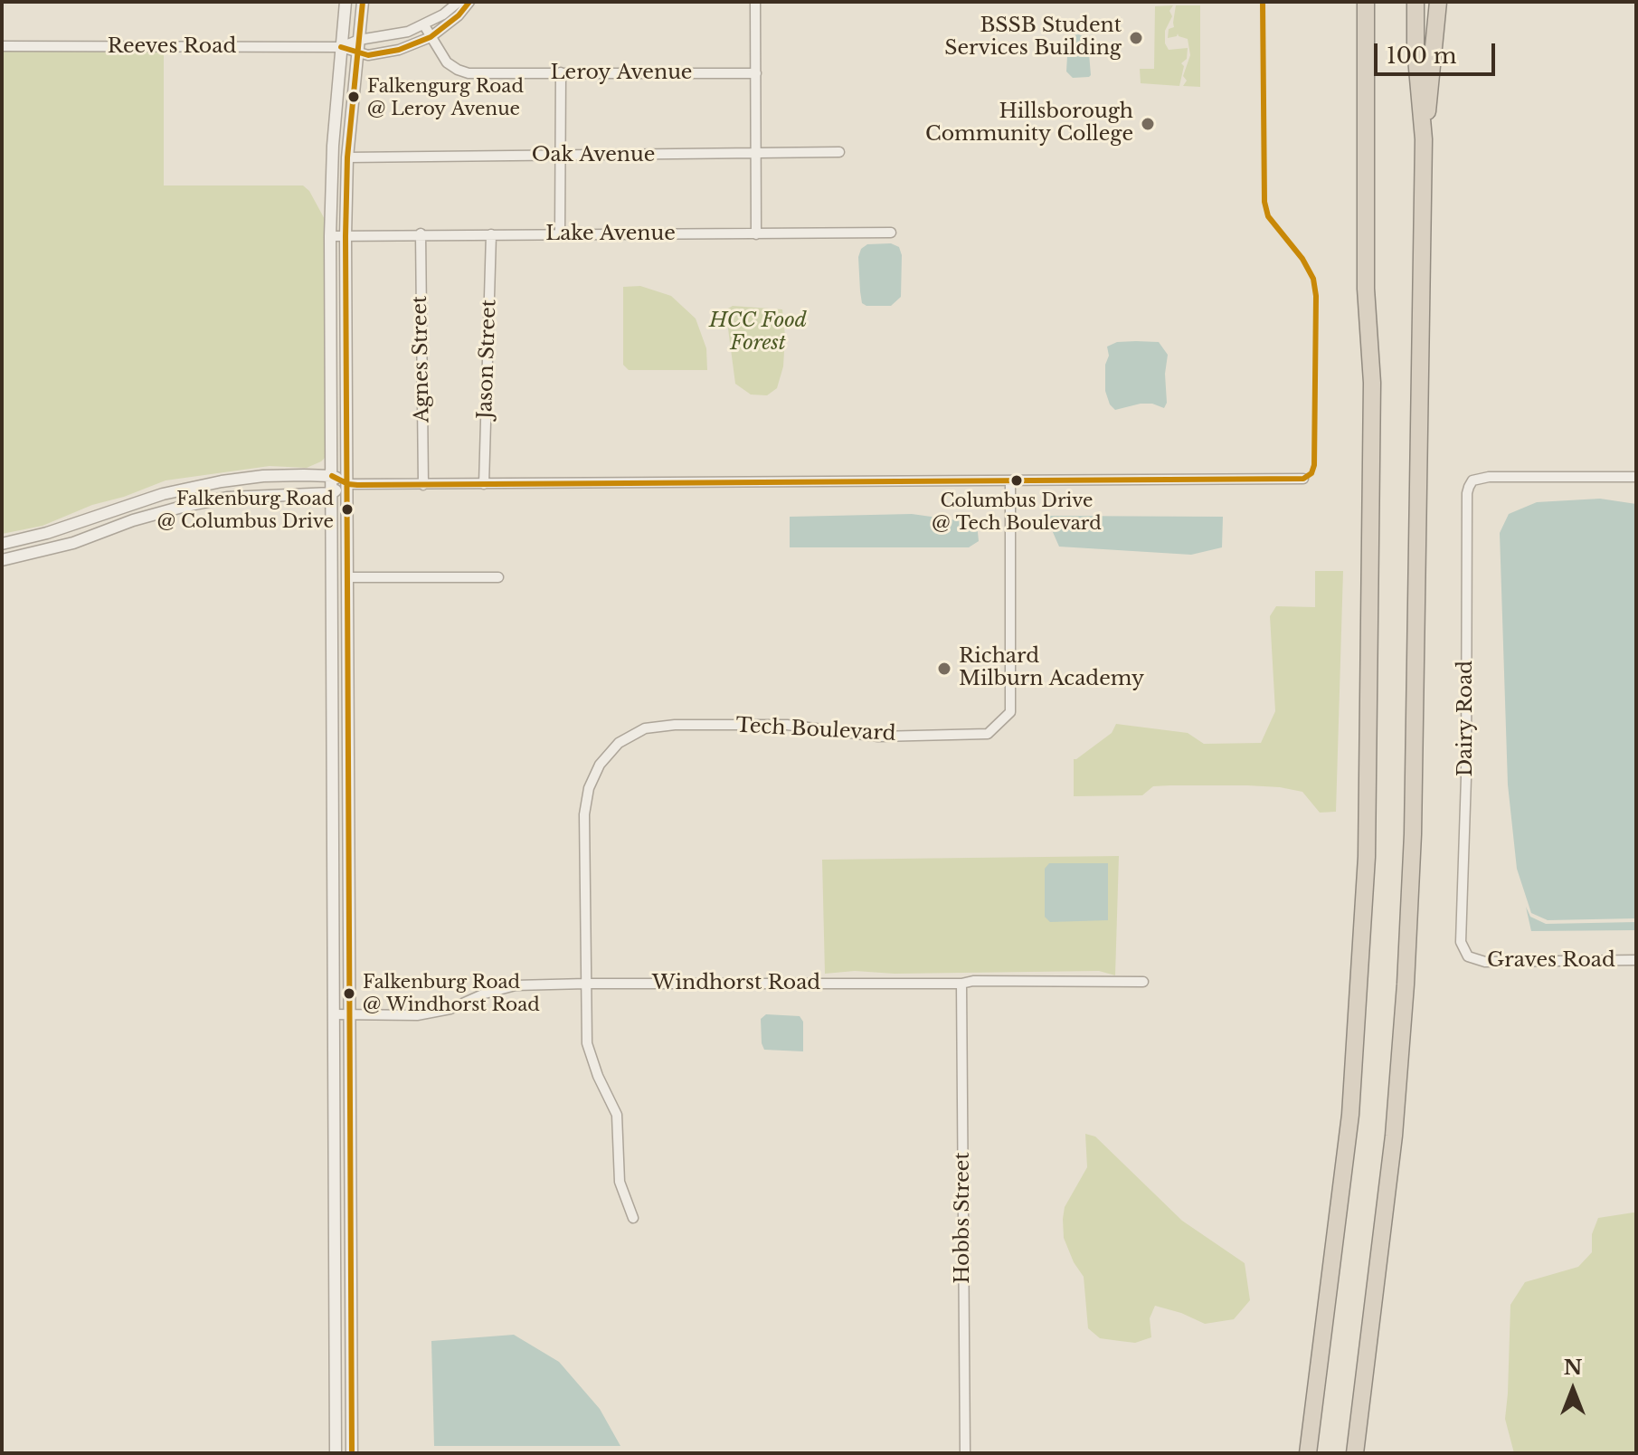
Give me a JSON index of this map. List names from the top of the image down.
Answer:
{
  "streets": {
    "street": [
      "Reeves Road",
      "Leroy Avenue",
      "Oak Avenue",
      "Lake Avenue",
      "Agnes Street",
      "Jason Street",
      "Dairy Road",
      "Tech Boulevard",
      "Graves Road",
      "Windhorst Road",
      "Hobbs Street"
    ]
  },
  "crossings": [
    ["Lake Avenue", "Agnes Street"],
    ["Lake Avenue", "Jason Street"],
    ["Dairy Road", "Graves Road"],
    ["Tech Boulevard", "Windhorst Road"],
    ["Windhorst Road", "Hobbs Street"]
  ],
  "parks": ["HCC Food Forest"],
  "places": [
    "BSSB Student Services Building",
    "Falkengurg Road @ Leroy Avenue",
    "Hillsborough Community College",
    "Columbus Drive @ Tech Boulevard",
    "Falkenburg Road @ Columbus Drive",
    "Richard Milburn Academy",
    "Falkenburg Road @ Windhorst Road"
  ],
  "scale_bar": "100 m",
  "north": "top"
}
